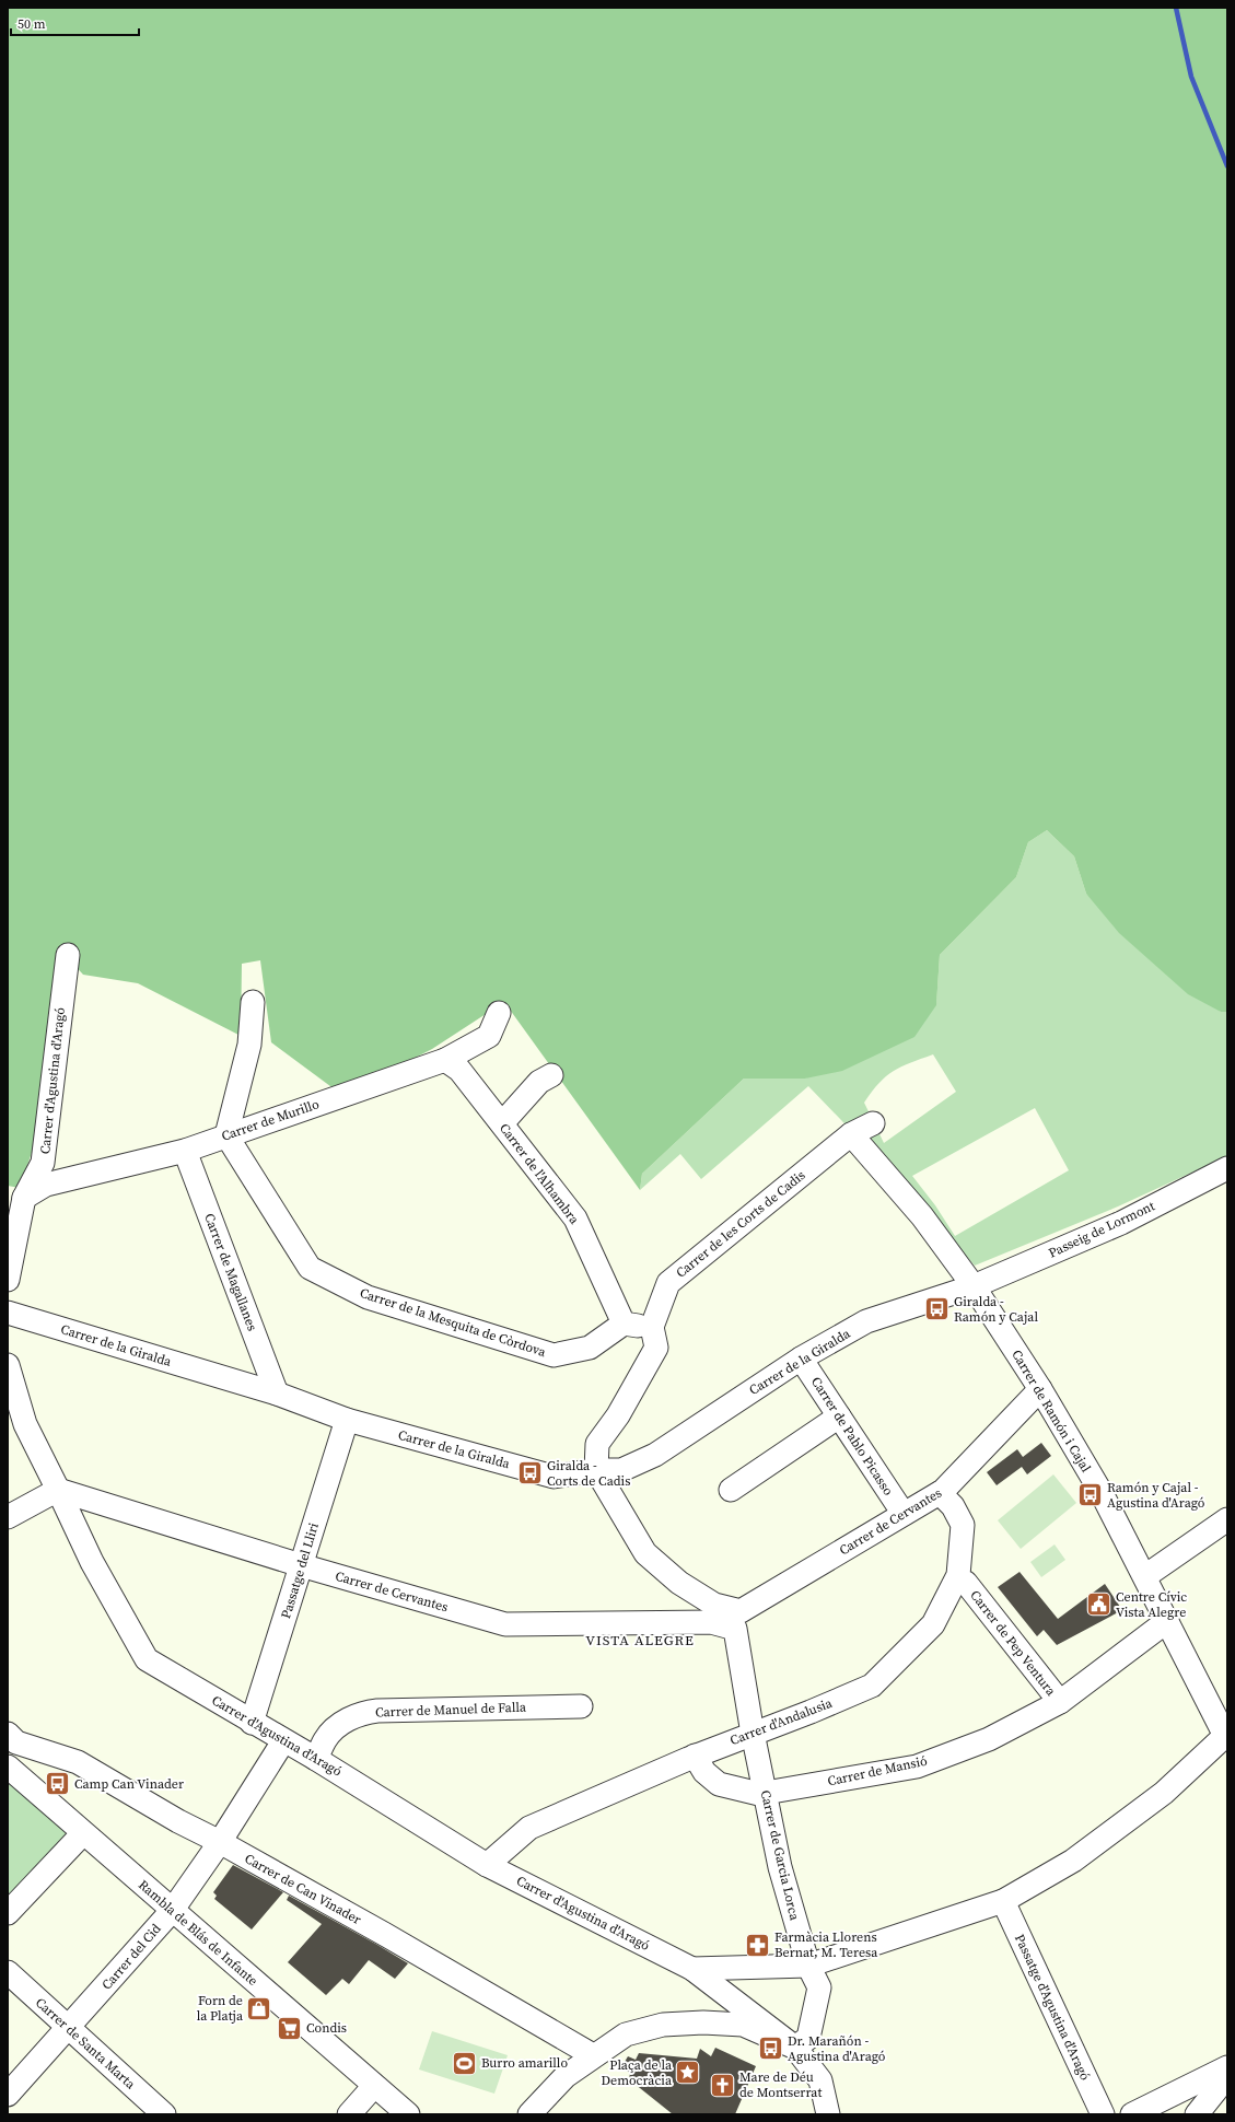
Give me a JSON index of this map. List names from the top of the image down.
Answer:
{
  "streets": {
    "street": [
      "Carrer d'Agustina d'Aragó",
      "Carrer de Murillo",
      "Carrer de l'Alhambra",
      "Carrer de les Corts de Cadis",
      "Passeig de Lormont",
      "Carrer de Magallanes",
      "Carrer de la Mesquita de Còrdova",
      "Carrer de la Giralda",
      "Carrer de Ramón i Cajal",
      "Carrer de Pablo Picasso",
      "Carrer de Cervantes",
      "Passatge del Lliri",
      "Carrer de Pep Ventura",
      "Carrer de Manuel de Falla",
      "Carrer d'Andalusia",
      "Carrer de Mansió",
      "Carrer de Garcia Lorca",
      "Carrer de Can Vinader",
      "Rambla de Blás de Infante",
      "Carrer del Cid",
      "Passatge d'Agustina d'Aragó",
      "Carrer de Santa Marta"
    ]
  },
  "crossings": [
    ["Carrer d'Agustina d'Aragó", "Carrer de Murillo"],
    ["Carrer d'Agustina d'Aragó", "Carrer de Ramón i Cajal"],
    ["Carrer d'Agustina d'Aragó", "Carrer de Cervantes"],
    ["Carrer d'Agustina d'Aragó", "Passatge del Lliri"],
    ["Carrer d'Agustina d'Aragó", "Carrer de Manuel de Falla"],
    ["Carrer d'Agustina d'Aragó", "Carrer d'Andalusia"],
    ["Carrer d'Agustina d'Aragó", "Carrer de Garcia Lorca"],
    ["Carrer d'Agustina d'Aragó", "Carrer del Cid"],
    ["Carrer d'Agustina d'Aragó", "Passatge d'Agustina d'Aragó"],
    ["Carrer de Murillo", "Carrer de l'Alhambra"],
    ["Carrer de Murillo", "Carrer de Magallanes"],
    ["Carrer de Murillo", "Carrer de la Mesquita de Còrdova"],
    ["Carrer de l'Alhambra", "Carrer de la Mesquita de Còrdova"],
    ["Carrer de les Corts de Cadis", "Carrer de Ramón i Cajal"],
    ["Passeig de Lormont", "Carrer de la Giralda"],
    ["Passeig de Lormont", "Carrer de Ramón i Cajal"],
    ["Carrer de Magallanes", "Carrer de la Giralda"],
    ["Carrer de la Giralda", "Carrer de Ramón i Cajal"],
    ["Carrer de la Giralda", "Carrer de Pablo Picasso"],
    ["Carrer de la Giralda", "Passatge del Lliri"],
    ["Carrer de Ramón i Cajal", "Carrer de Cervantes"],
    ["Carrer de Ramón i Cajal", "Carrer de Mansió"],
    ["Carrer de Pablo Picasso", "Carrer de Cervantes"],
    ["Carrer de Cervantes", "Passatge del Lliri"],
    ["Carrer de Cervantes", "Carrer d'Andalusia"],
    ["Carrer de Cervantes", "Carrer de Garcia Lorca"],
    ["Carrer de Pep Ventura", "Carrer de Mansió"],
    ["Carrer d'Andalusia", "Carrer de Mansió"],
    ["Carrer d'Andalusia", "Carrer de Garcia Lorca"],
    ["Carrer de Mansió", "Carrer de Garcia Lorca"],
    ["Carrer de Can Vinader", "Carrer del Cid"],
    ["Rambla de Blás de Infante", "Carrer del Cid"],
    ["Carrer del Cid", "Carrer de Santa Marta"]
  ],
  "districts": ["VISTA ALEGRE"],
  "places": {
    "bus stop": [
      "Giralda - Ramón y Cajal",
      "Giralda - Corts de Cadis",
      "Ramón y Cajal - Agustina d'Aragó",
      "Camp Can Vinader",
      "Dr. Marañón - Agustina d'Aragó"
    ],
    "public building": ["Centre Cívic Vista Alegre"],
    "pharmacy": ["Farmàcia Llorens Bernat, M. Teresa"],
    "shop": ["Forn de la Platja"],
    "supermarket": ["Condis"],
    "sports": ["Burro amarillo"],
    "place": ["Plaça de la Democràcia"],
    "church": ["Mare de Déu de Montserrat"]
  },
  "scale_bar": "50 m"
}
